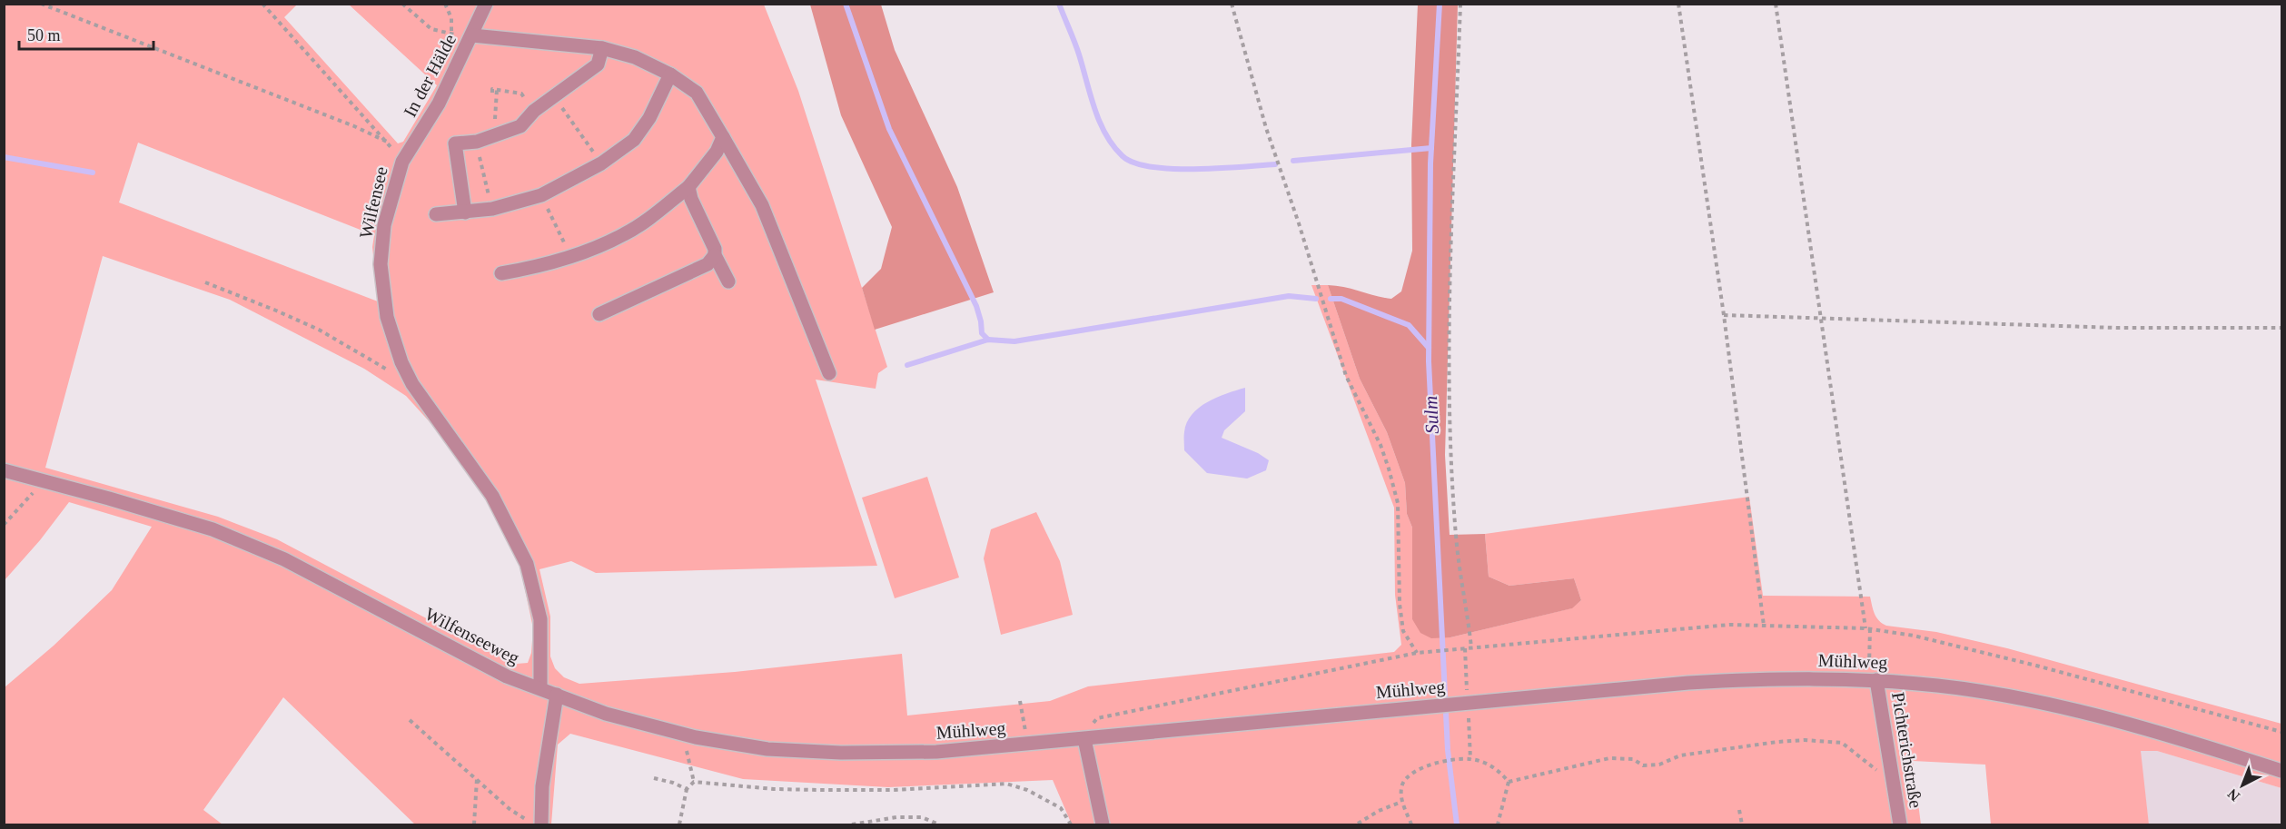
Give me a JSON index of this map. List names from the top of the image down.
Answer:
{
  "streets": {
    "street": [
      "In der Hälde",
      "Wilfensee",
      "Wilfenseeweg",
      "Mühlweg",
      "Pichterichstraße"
    ]
  },
  "crossings": [
    ["In der Hälde", "Wilfensee"],
    ["Wilfensee", "Wilfenseeweg"],
    ["Wilfenseeweg", "Mühlweg"],
    ["Mühlweg", "Pichterichstraße"]
  ],
  "water": ["Sulm"],
  "scale_bar": "50 m",
  "north": "bottom left"
}
